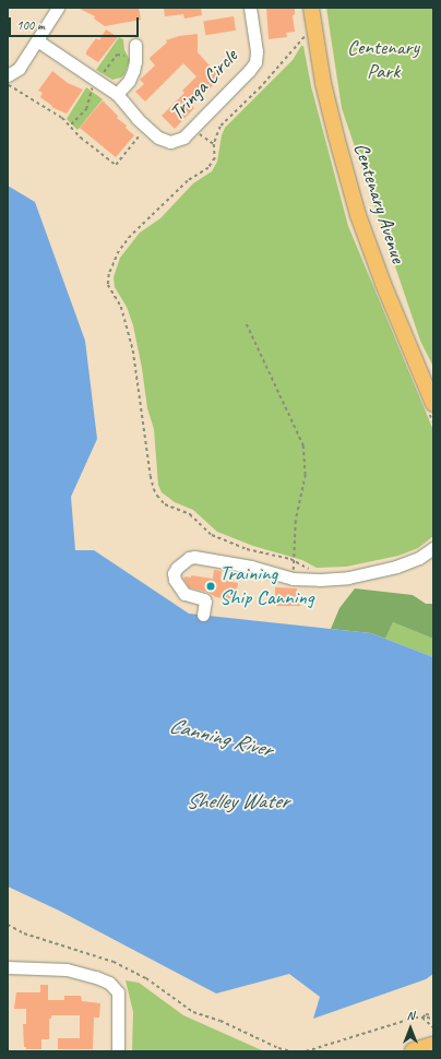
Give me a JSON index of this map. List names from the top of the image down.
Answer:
{
  "streets": {
    "main road": ["Centenary Avenue"],
    "street": ["Tringa Circle"]
  },
  "water": ["Canning River", "Shelley Water"],
  "parks": ["Centenary Park"],
  "places": ["Training Ship Canning"],
  "scale_bar": "100 m",
  "north": "top"
}
